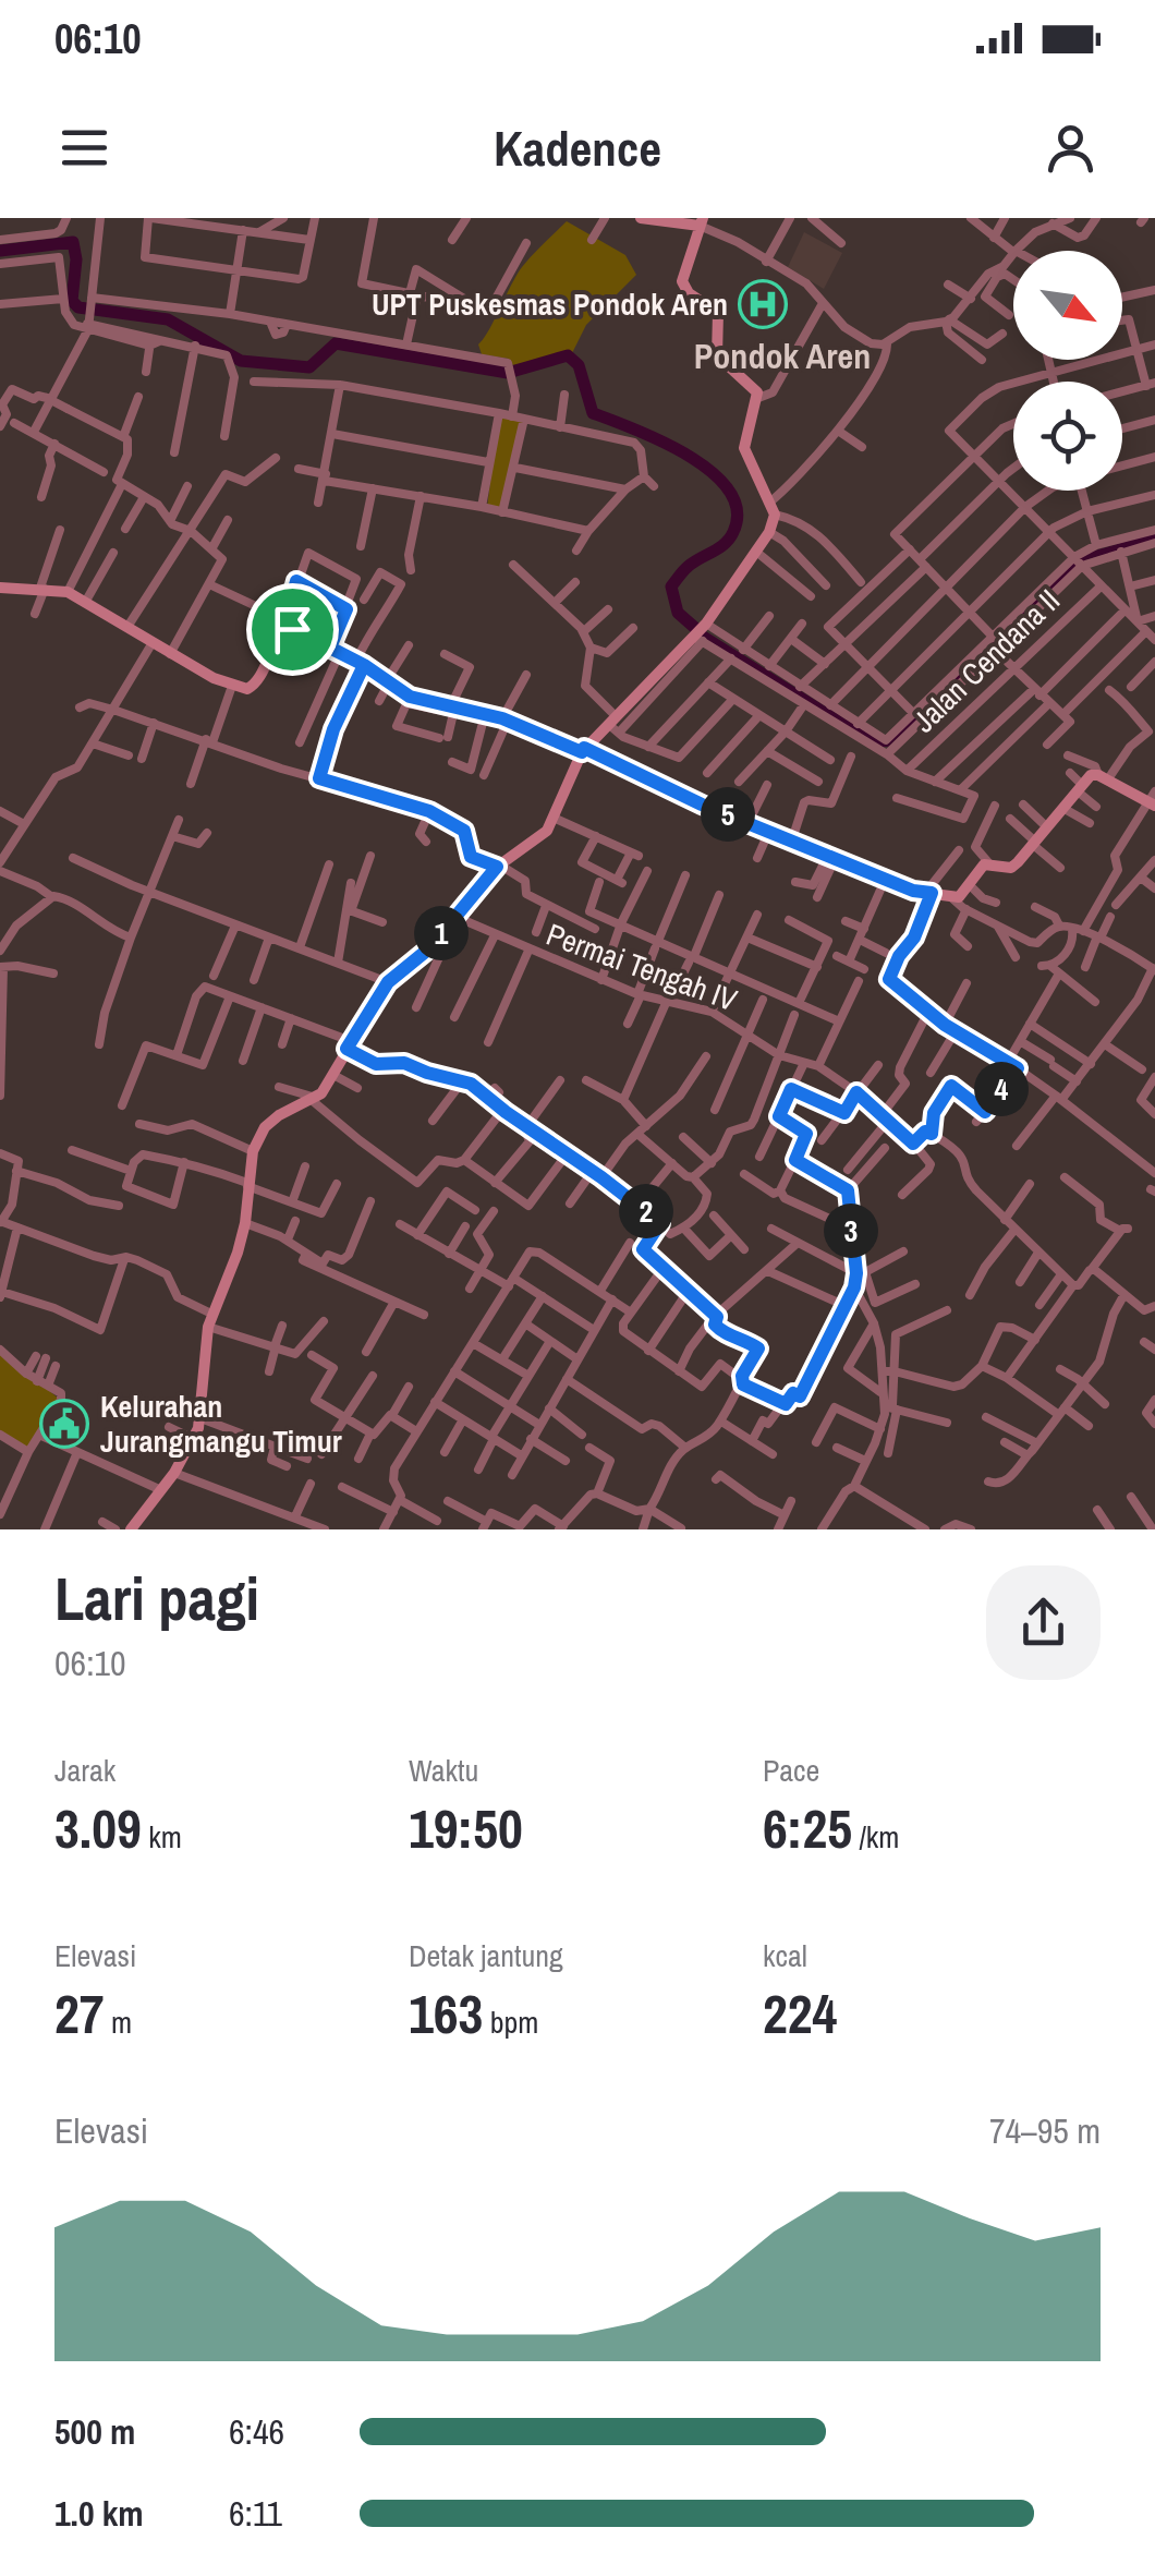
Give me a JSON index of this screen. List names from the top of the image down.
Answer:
{
  "streets": {
    "street": ["Jalan Cendana II", "Permai Tengah IV"]
  },
  "districts": ["Pondok Aren"],
  "places": {
    "hospital": ["UPT Puskesmas Pondok Aren"],
    "public building": ["Kelurahan Jurangmangu Timur"]
  },
  "north": "bottom right",
  "page": {
    "status": "06:10",
    "header": "Kadence",
    "pins": [
      "5",
      "1",
      "4",
      "2",
      "3"
    ],
    "heading": ["Lari pagi", "06:10"],
    "stats": [
      ["Jarak", "3.09 km"],
      ["Waktu", "19:50"],
      ["Pace", "6:25 /km"],
      ["Elevasi", "27 m"],
      ["Detak jantung", "163 bpm"],
      ["kcal", "224"]
    ],
    "chart": ["Elevasi", "74–95 m"],
    "list": [
      {
        "name": "500 m",
        "note": "6:46"
      },
      {
        "name": "1.0 km",
        "note": "6:11"
      }
    ]
  }
}
